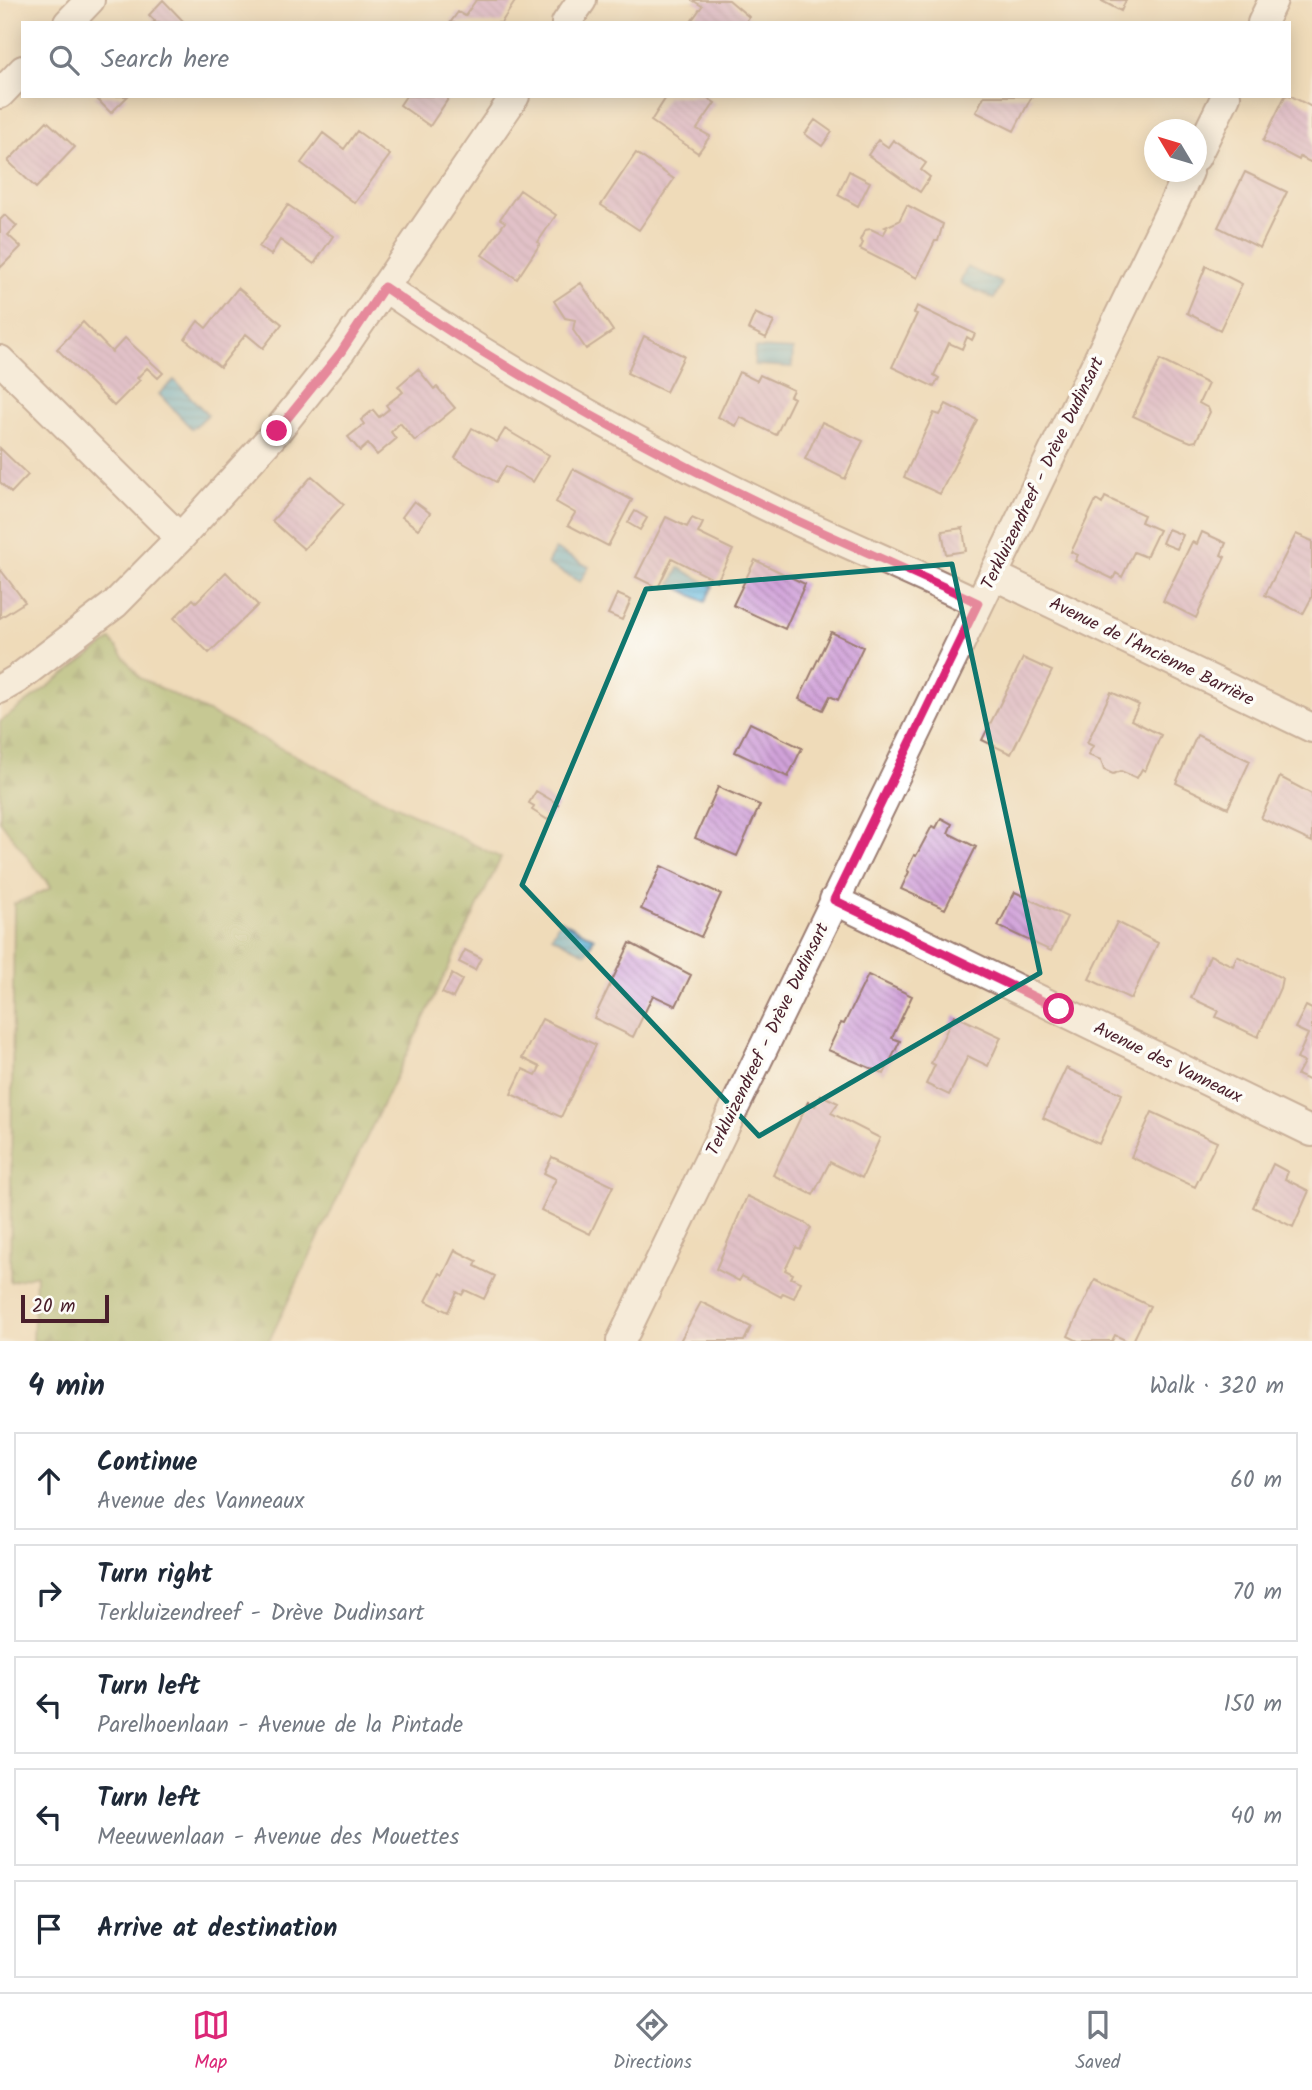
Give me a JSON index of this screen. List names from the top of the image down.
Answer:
{
  "streets": {
    "street": ["Terkluizendreef - Drève Dudinsart", "Avenue de l'Ancienne Barrière", "Avenue des Vanneaux"]
  },
  "crossings": [
    ["Terkluizendreef - Drève Dudinsart", "Avenue de l'Ancienne Barrière"],
    ["Terkluizendreef - Drève Dudinsart", "Avenue des Vanneaux"]
  ],
  "scale_bar": "20 m",
  "north": "top left",
  "page": {
    "search": "Search here",
    "scale": "20 m",
    "heading": ["4 min", "Walk · 320 m"],
    "list": [
      ["Continue", "Avenue des Vanneaux", "60 m"],
      ["Turn right", "Terkluizendreef - Drève Dudinsart", "70 m"],
      ["Turn left", "Parelhoenlaan - Avenue de la Pintade", "150 m"],
      ["Turn left", "Meeuwenlaan - Avenue des Mouettes", "40 m"],
      "Arrive at destination"
    ],
    "nav": ["Map", "Directions", "Saved"]
  }
}
